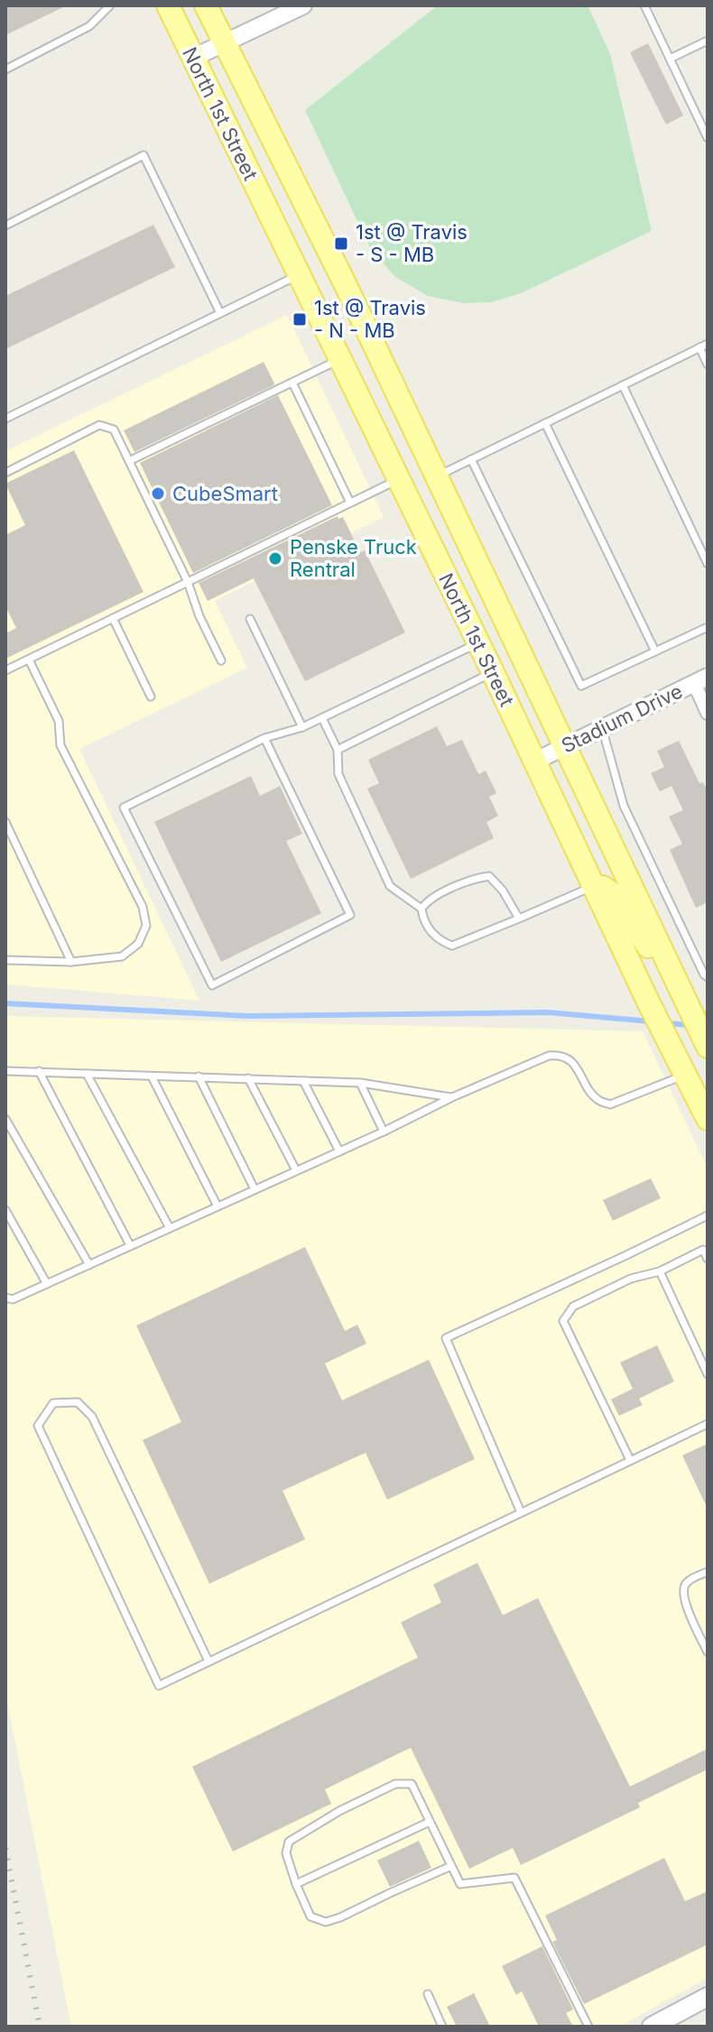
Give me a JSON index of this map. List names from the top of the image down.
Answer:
{
  "streets": {
    "main road": ["North 1st Street"],
    "street": ["Stadium Drive"]
  },
  "crossings": [
    ["North 1st Street", "Stadium Drive"]
  ],
  "places": {
    "transit": ["1st @ Travis - S - MB", "1st @ Travis - N - MB"],
    "other": ["CubeSmart", "Penske Truck Rentral"]
  }
}
